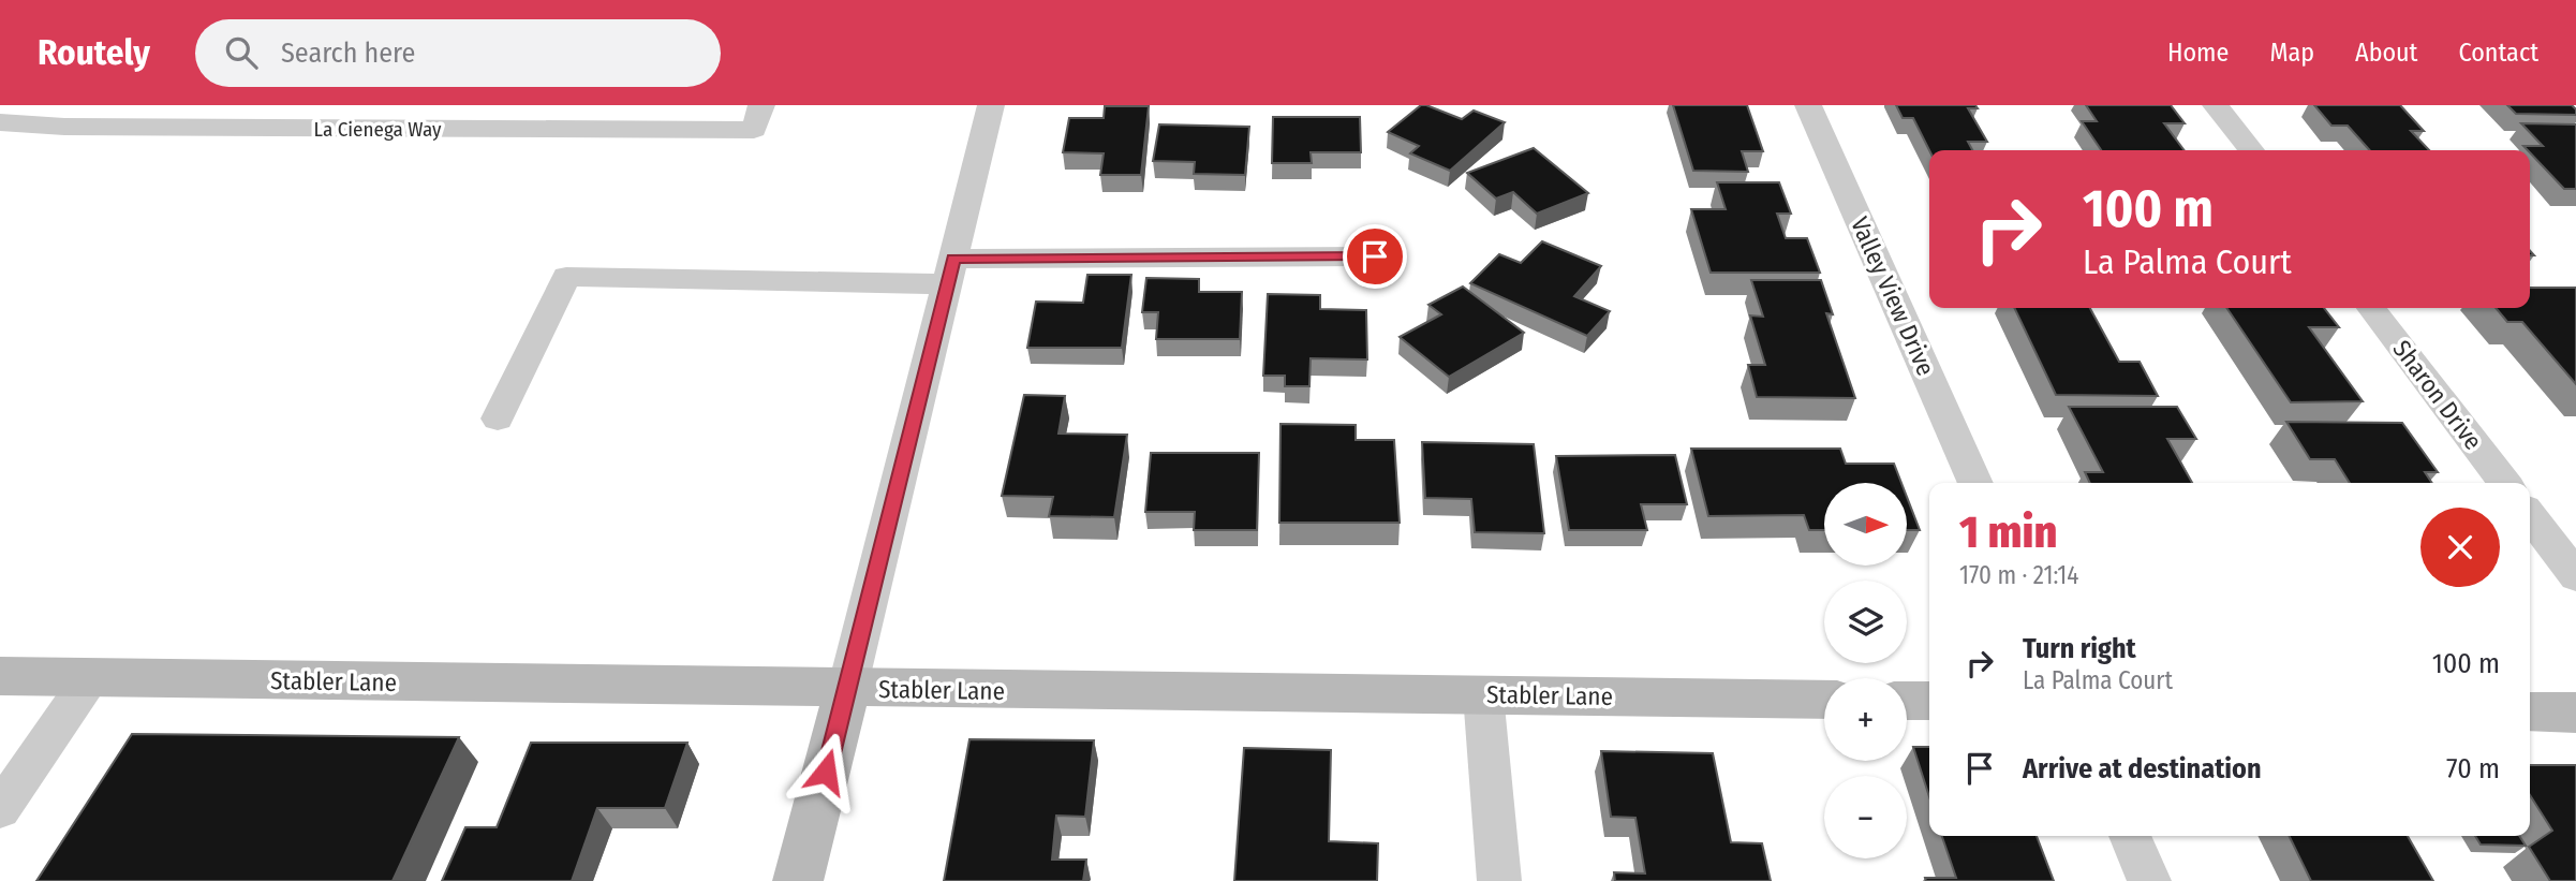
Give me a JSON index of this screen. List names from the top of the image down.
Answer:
{
  "streets": {
    "street": [
      "La Cienega Way",
      "Valley View Drive",
      "Sharon Drive",
      "Stabler Lane"
    ]
  },
  "north": "right",
  "page": {
    "header": "Routely",
    "search": "Search here",
    "nav": [
      "Home",
      "Map",
      "About",
      "Contact"
    ],
    "turn": ["100 m", "La Palma Court"],
    "map_buttons": ["+", "−"],
    "heading": ["1 min", "170 m · 21:14"],
    "list": [
      {
        "name": "Turn right",
        "note": "La Palma Court",
        "value": "100 m"
      },
      {
        "name": "Arrive at destination",
        "value": "70 m"
      }
    ]
  }
}
